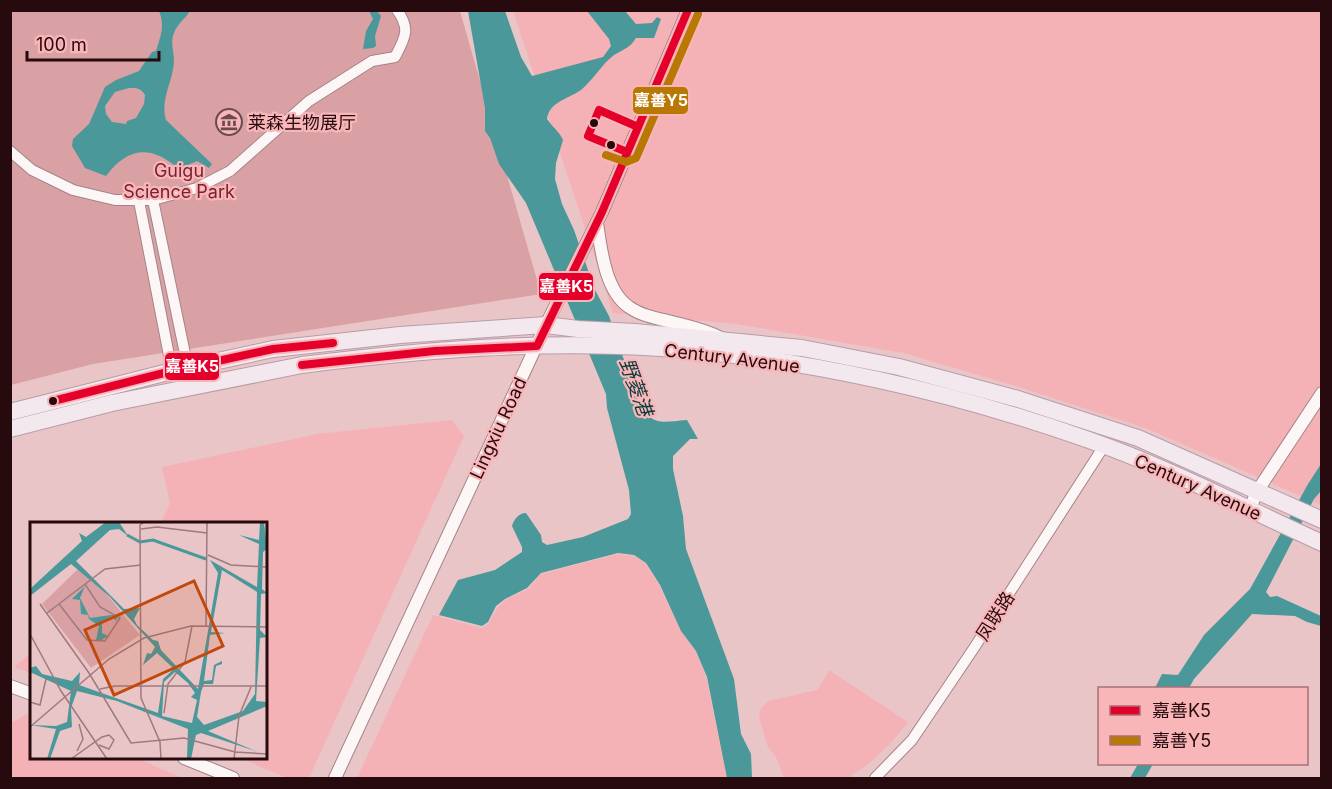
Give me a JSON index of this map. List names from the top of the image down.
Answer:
{
  "streets": {
    "main road": ["Century Avenue"],
    "street": ["Lingxiu Road", "凤联路"]
  },
  "crossings": [
    ["Century Avenue", "Lingxiu Road"],
    ["Century Avenue", "凤联路"]
  ],
  "water": ["野菱港"],
  "parks": ["Guigu Science Park"],
  "places": {
    "museum": ["莱森生物展厅"]
  },
  "lines": ["transit line 嘉善K5", "transit line 嘉善Y5"],
  "legend": ["嘉善K5", "嘉善Y5"],
  "scale_bar": "100 m"
}
